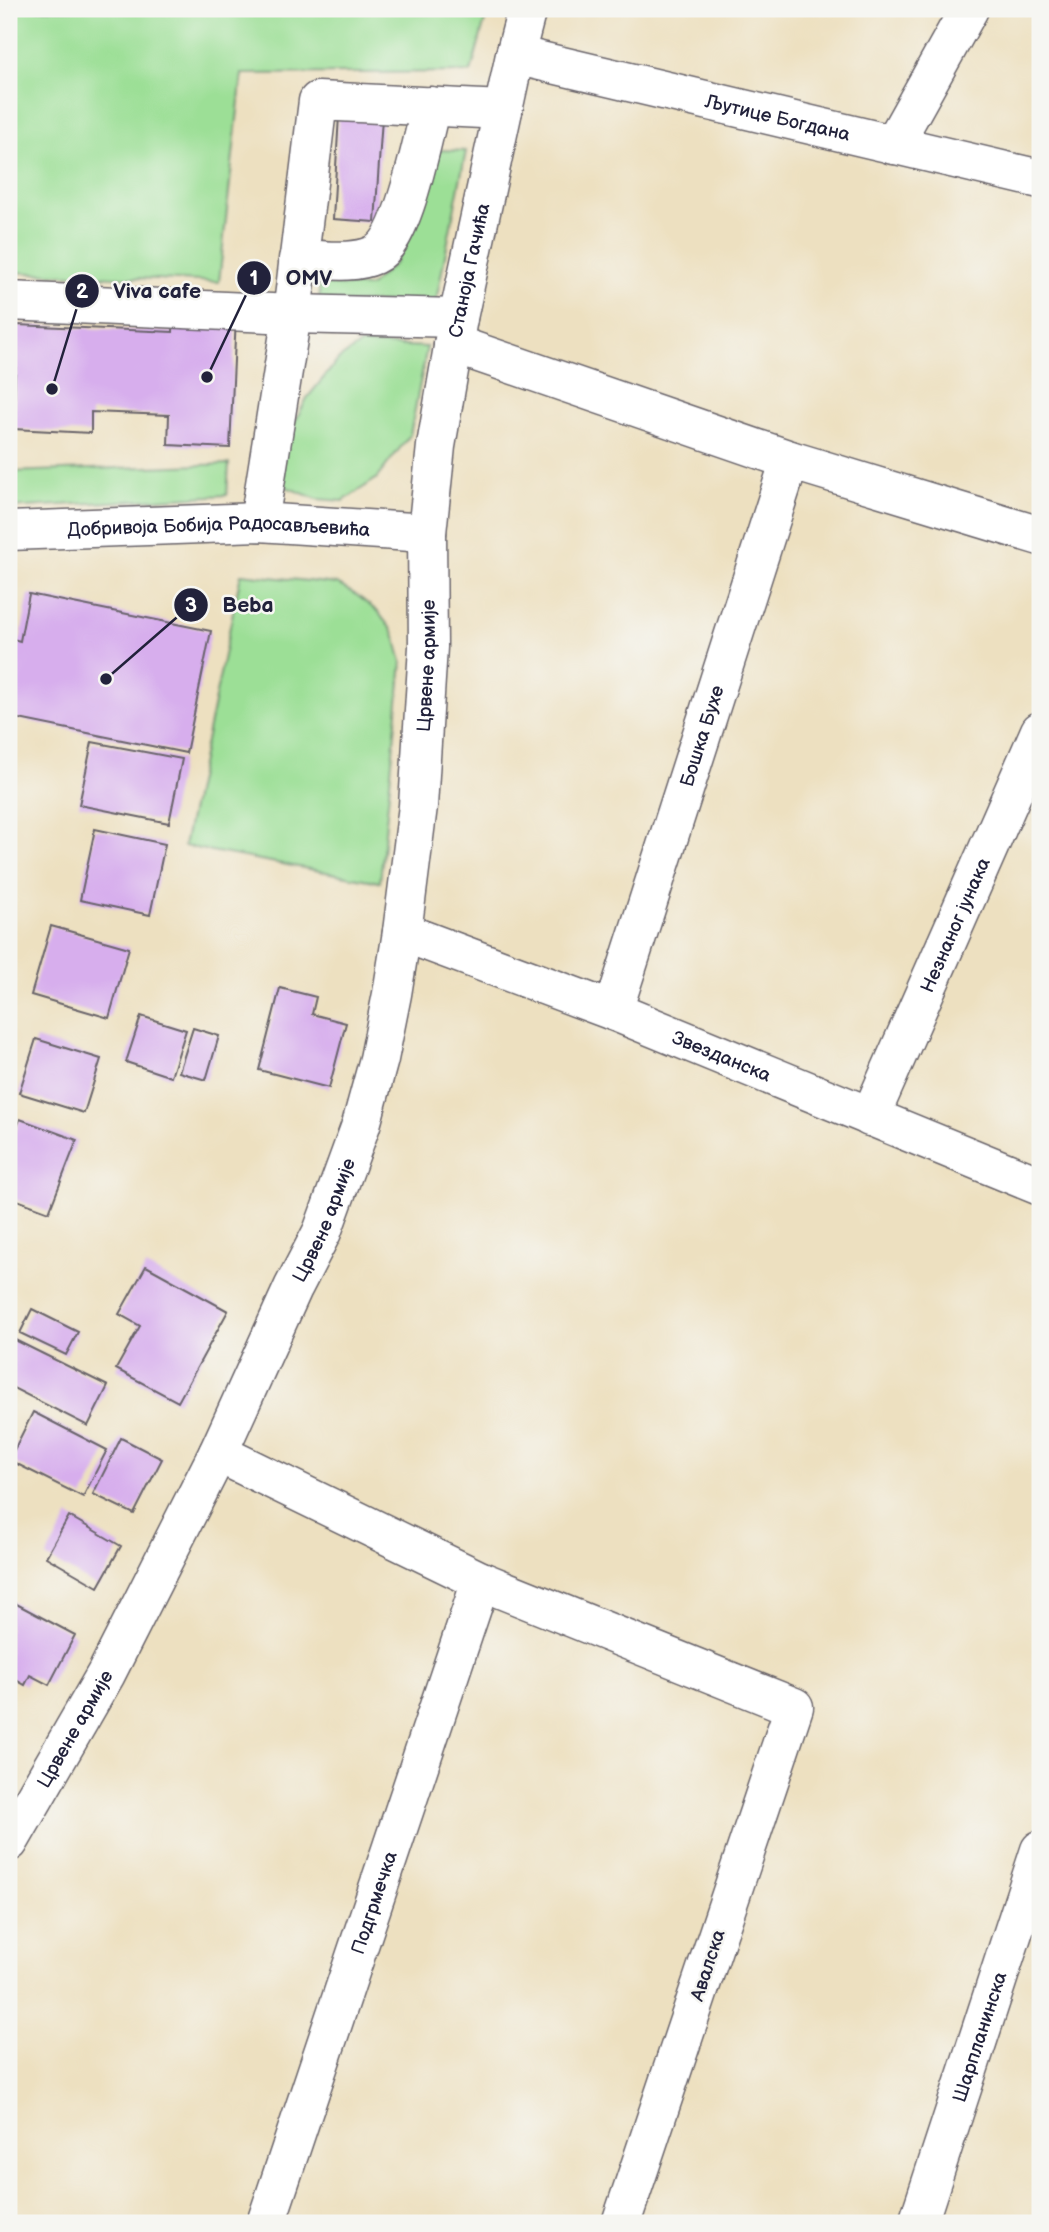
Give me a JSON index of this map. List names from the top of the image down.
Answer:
{
  "streets": {
    "street": [
      "Љутице Богдана",
      "Станоја Гачића",
      "Добривоја Бобија Радосављевића",
      "Црвене армије",
      "Бошка Бухе",
      "Незнаног јунака",
      "Звезданска",
      "Подгрмечка",
      "Авалска",
      "Шарпланинска"
    ]
  },
  "crossings": [
    ["Љутице Богдана", "Станоја Гачића"],
    ["Станоја Гачића", "Добривоја Бобија Радосављевића"],
    ["Станоја Гачића", "Црвене армије"],
    ["Добривоја Бобија Радосављевића", "Црвене армије"],
    ["Црвене армије", "Звезданска"],
    ["Бошка Бухе", "Звезданска"],
    ["Незнаног јунака", "Звезданска"],
    ["Подгрмечка", "Авалска"]
  ],
  "places": ["OMV", "Viva cafe", "Beba"]
}
